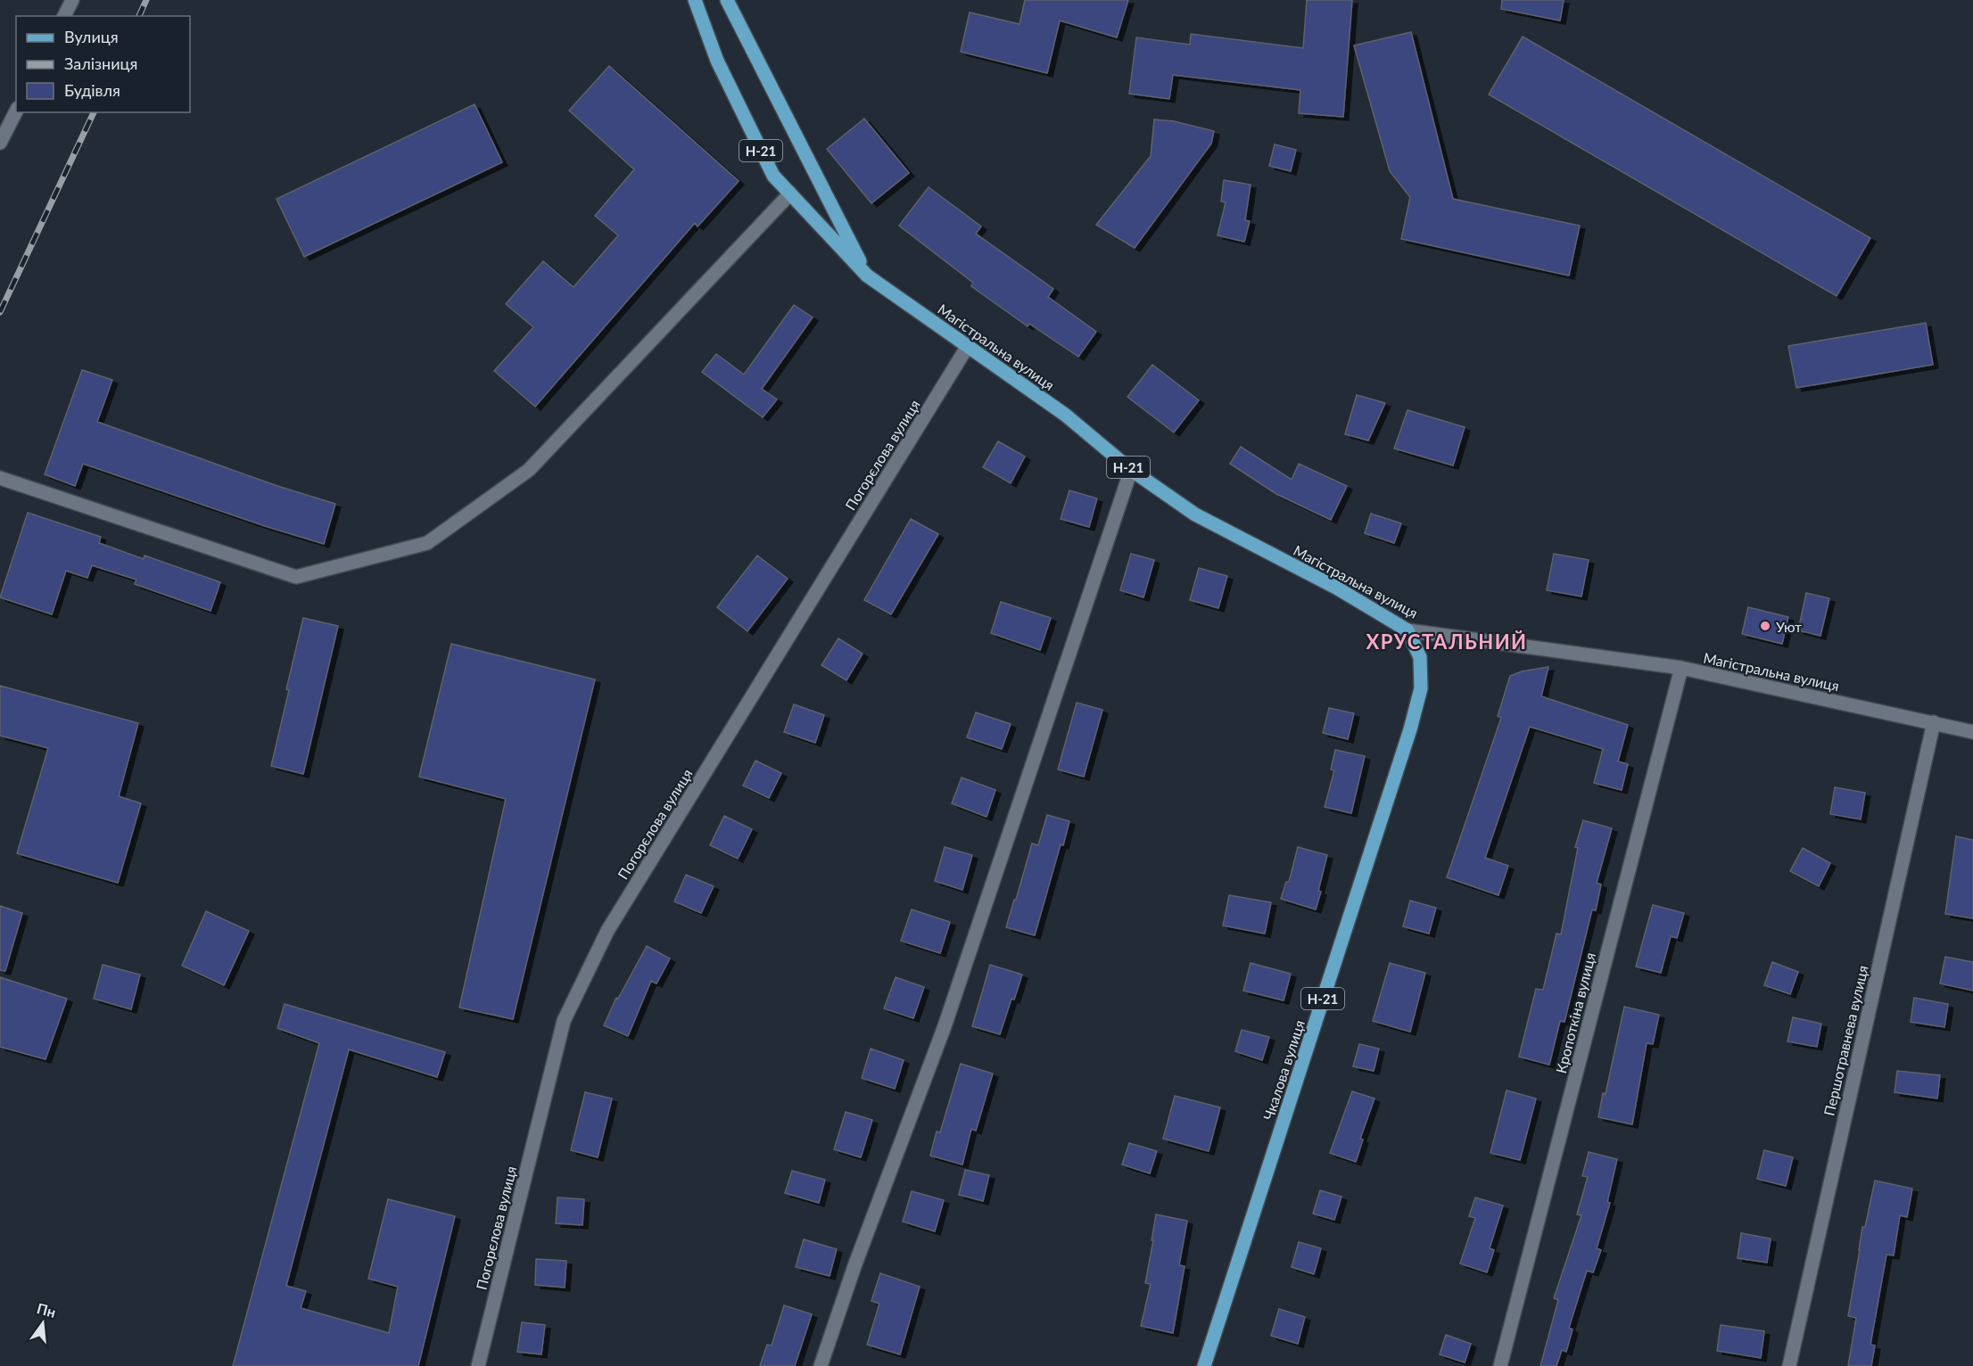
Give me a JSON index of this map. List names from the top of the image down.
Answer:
{
  "streets": {
    "main road": ["Н-21", "Магістральна вулиця", "Чкалова вулиця"],
    "street": ["Погорєлова вулиця", "Кропоткіна вулиця", "Першотравнева вулиця"]
  },
  "crossings": [
    ["Магістральна вулиця", "Погорєлова вулиця"],
    ["Магістральна вулиця", "Кропоткіна вулиця"],
    ["Магістральна вулиця", "Першотравнева вулиця"],
    ["Магістральна вулиця", "Чкалова вулиця"]
  ],
  "districts": ["ХРУСТАЛЬНИЙ"],
  "places": ["Уют"],
  "legend": ["Вулиця", "Залізниця", "Будівля"],
  "north": "top"
}
